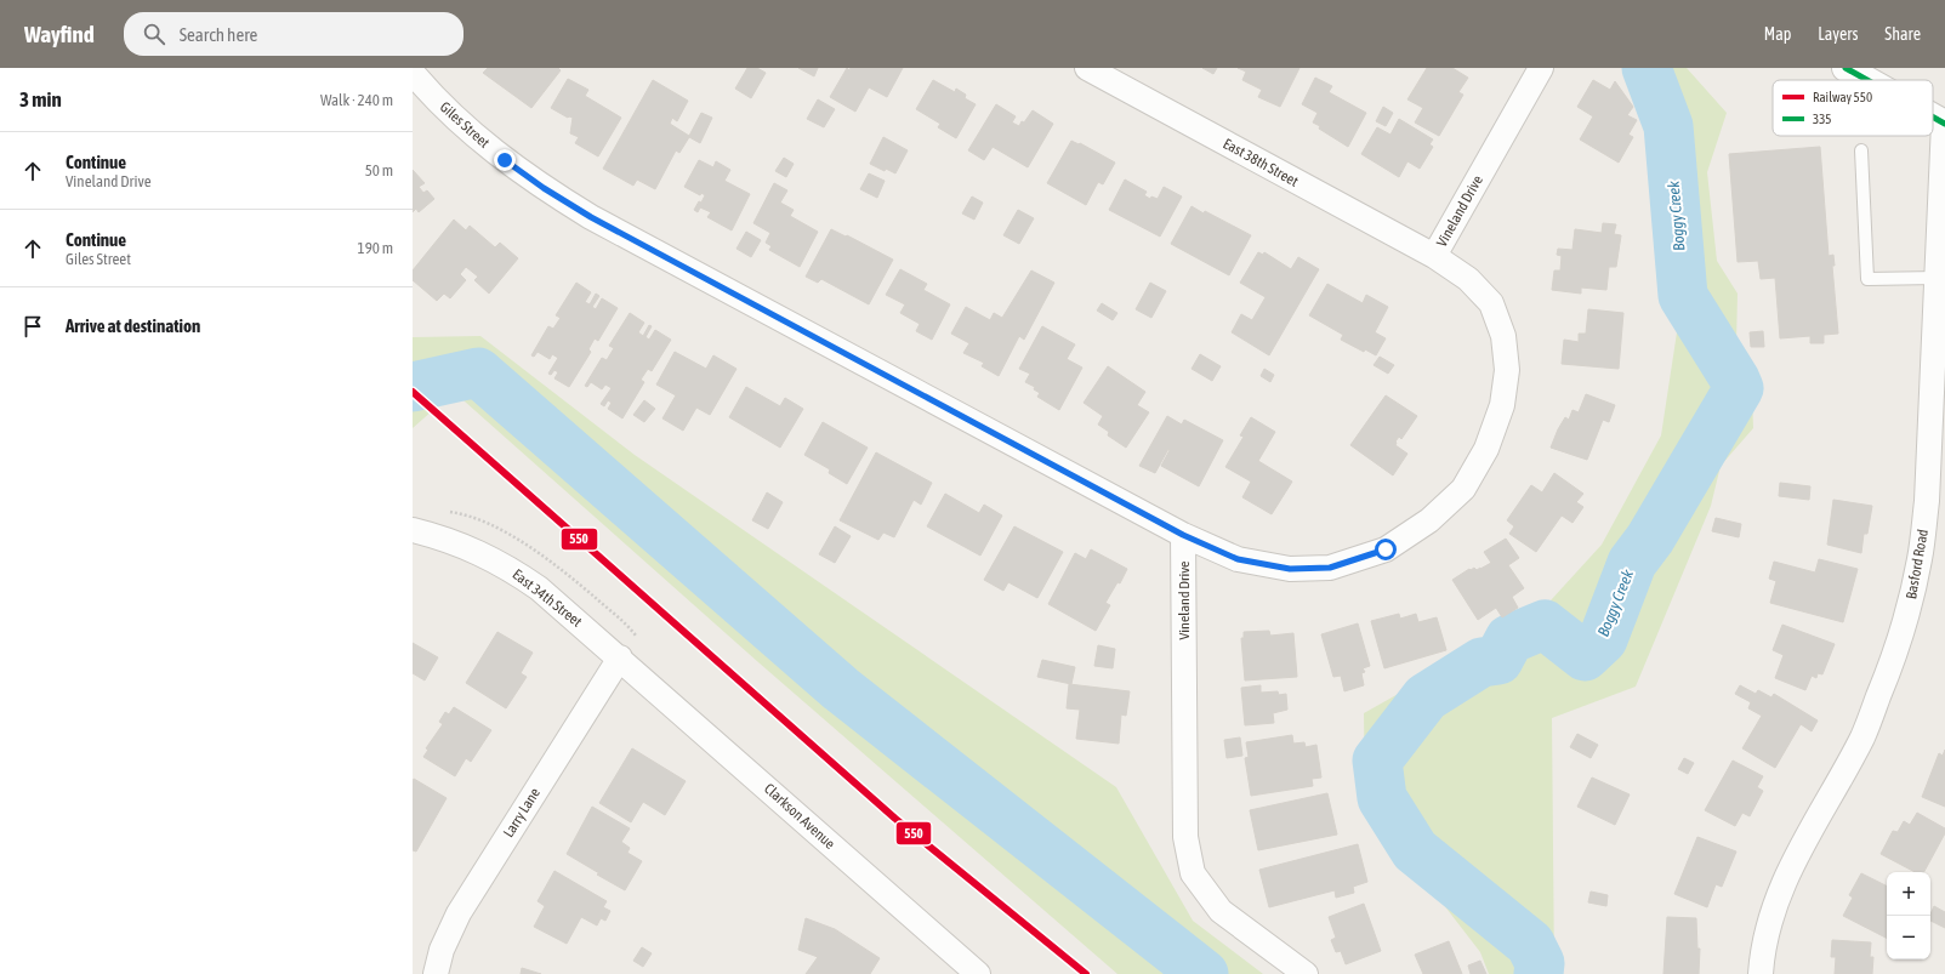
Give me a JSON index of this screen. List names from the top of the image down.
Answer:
{
  "streets": {
    "street": [
      "Giles Street",
      "East 38th Street",
      "Vineland Drive",
      "Basford Road",
      "East 34th Street",
      "Larry Lane",
      "Clarkson Avenue"
    ]
  },
  "crossings": [
    ["Giles Street", "Vineland Drive"],
    ["East 38th Street", "Vineland Drive"],
    ["East 34th Street", "Larry Lane"],
    ["East 34th Street", "Clarkson Avenue"],
    ["Larry Lane", "Clarkson Avenue"]
  ],
  "water": ["Boggy Creek"],
  "lines": ["transit line 335", "rail line 550"],
  "legend": ["Railway 550", "335"],
  "page": {
    "header": "Wayfind",
    "search": "Search here",
    "nav": ["Map", "Layers", "Share"],
    "heading": ["3 min", "Walk · 240 m"],
    "list": [
      ["Continue", "Vineland Drive", "50 m"],
      ["Continue", "Giles Street", "190 m"],
      "Arrive at destination"
    ],
    "map_buttons": ["+", "−"]
  }
}
